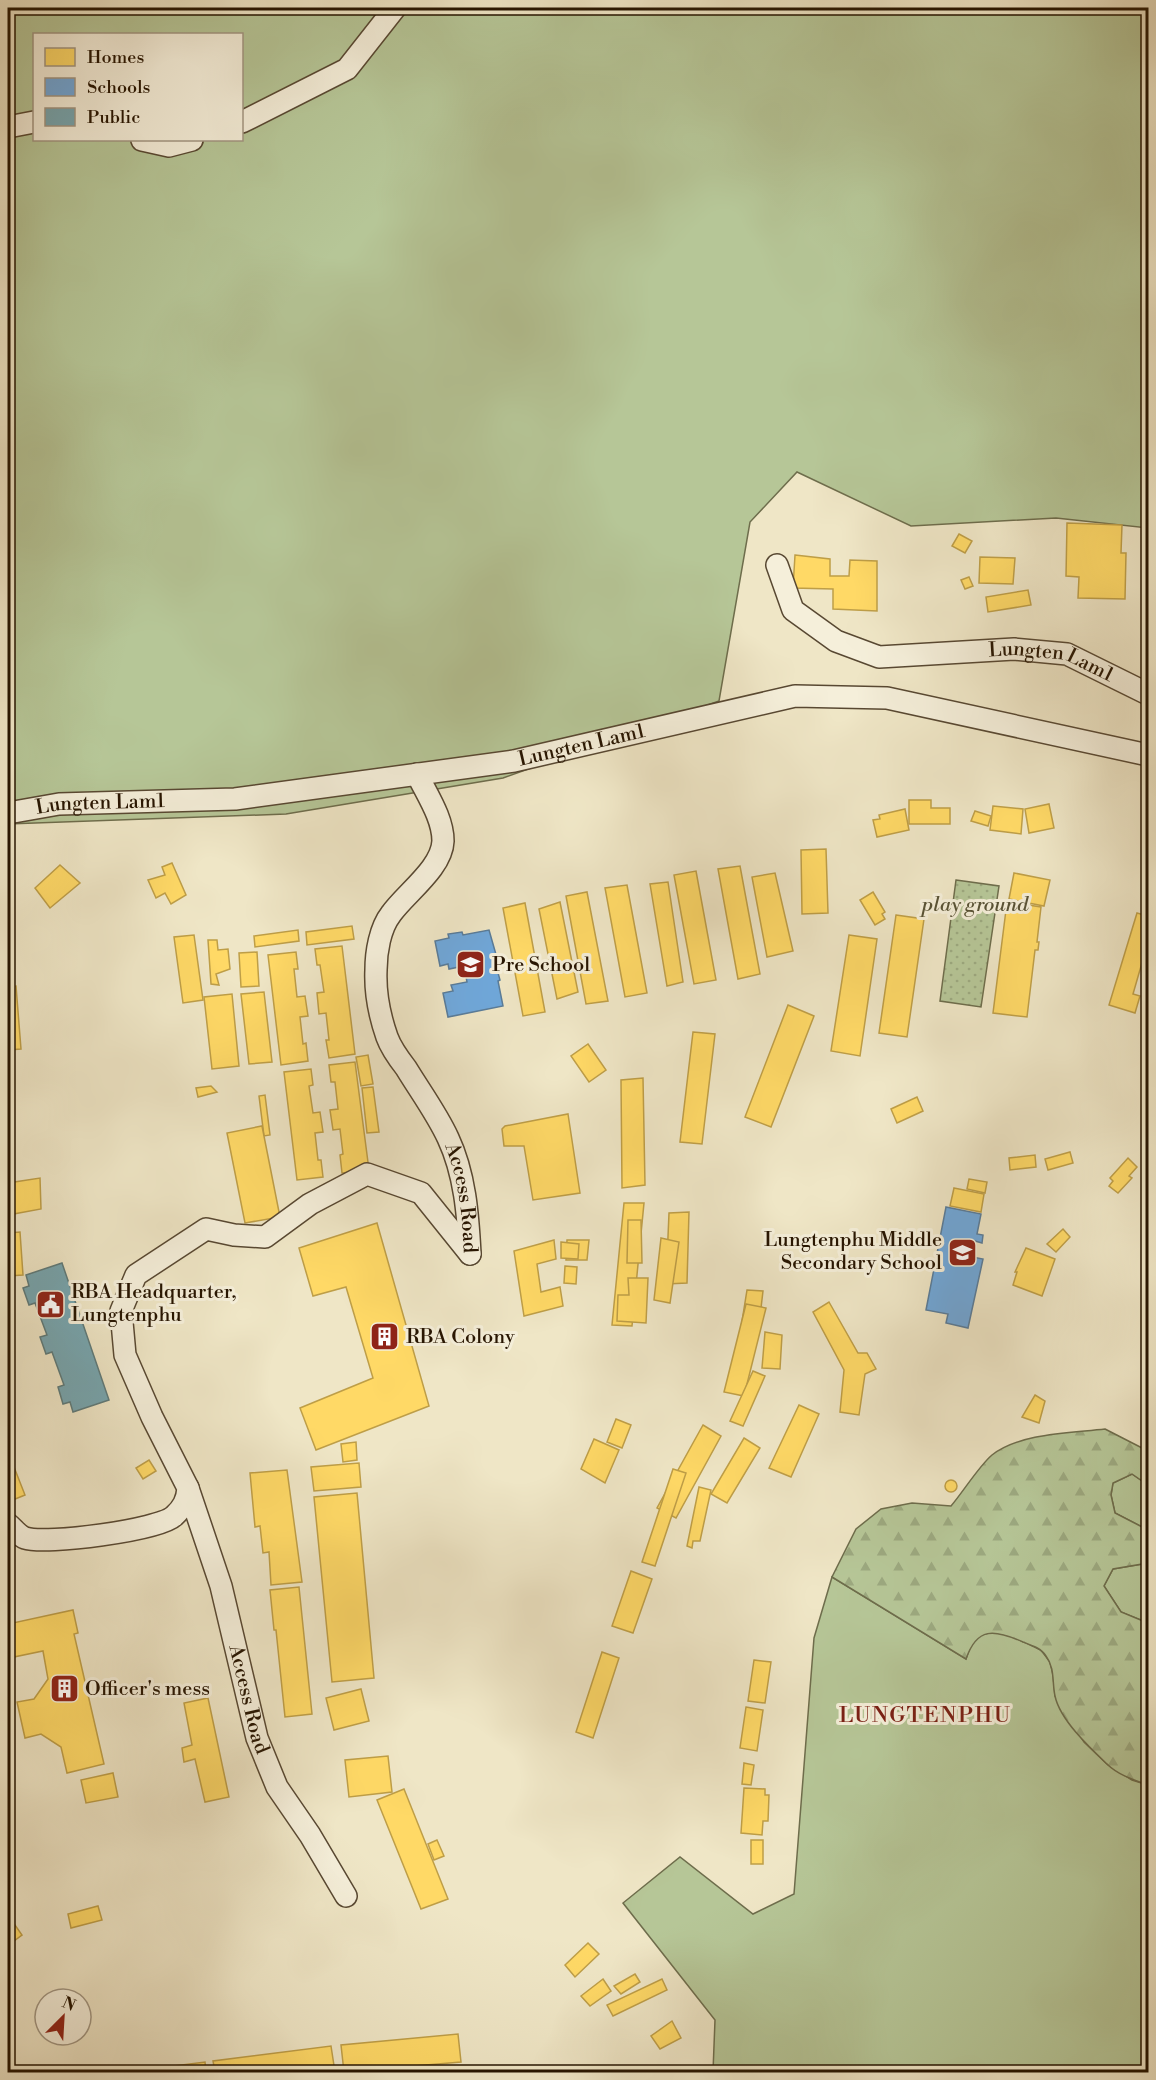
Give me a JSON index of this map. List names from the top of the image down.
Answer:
{
  "streets": {
    "street": ["Lungten Lam1", "Access Road"]
  },
  "crossings": [
    ["Lungten Lam1", "Access Road"]
  ],
  "districts": ["LUNGTENPHU"],
  "parks": ["play ground"],
  "places": {
    "school or university": ["Pre School", "Lungtenphu Middle Secondary School"],
    "public building": ["RBA Headquarter, Lungtenphu"],
    "building": ["RBA Colony", "Officer's mess"]
  },
  "legend": ["Homes", "Schools", "Public"],
  "north": "top right"
}
